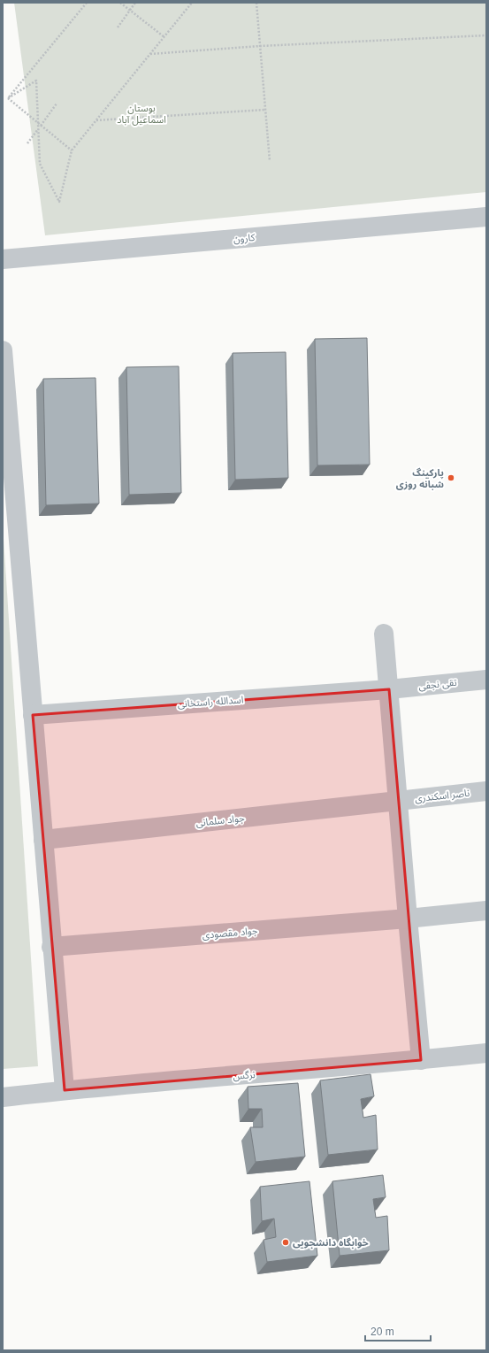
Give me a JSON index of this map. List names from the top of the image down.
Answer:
{
  "streets": {
    "street": [
      "کارون",
      "تقی نجفی",
      "اسدالله راستخانی",
      "ناصر اسکندری",
      "جواد سلمانی",
      "جواد مقصودی",
      "نرگس"
    ]
  },
  "crossings": [
    ["تقی نجفی", "اسدالله راستخانی"],
    ["ناصر اسکندری", "جواد سلمانی"]
  ],
  "parks": ["بوستان اسماعیل آباد"],
  "places": ["پارکینگ شبانه روزی", "خوابگاه دانشجویی"],
  "scale_bar": "20 m"
}
